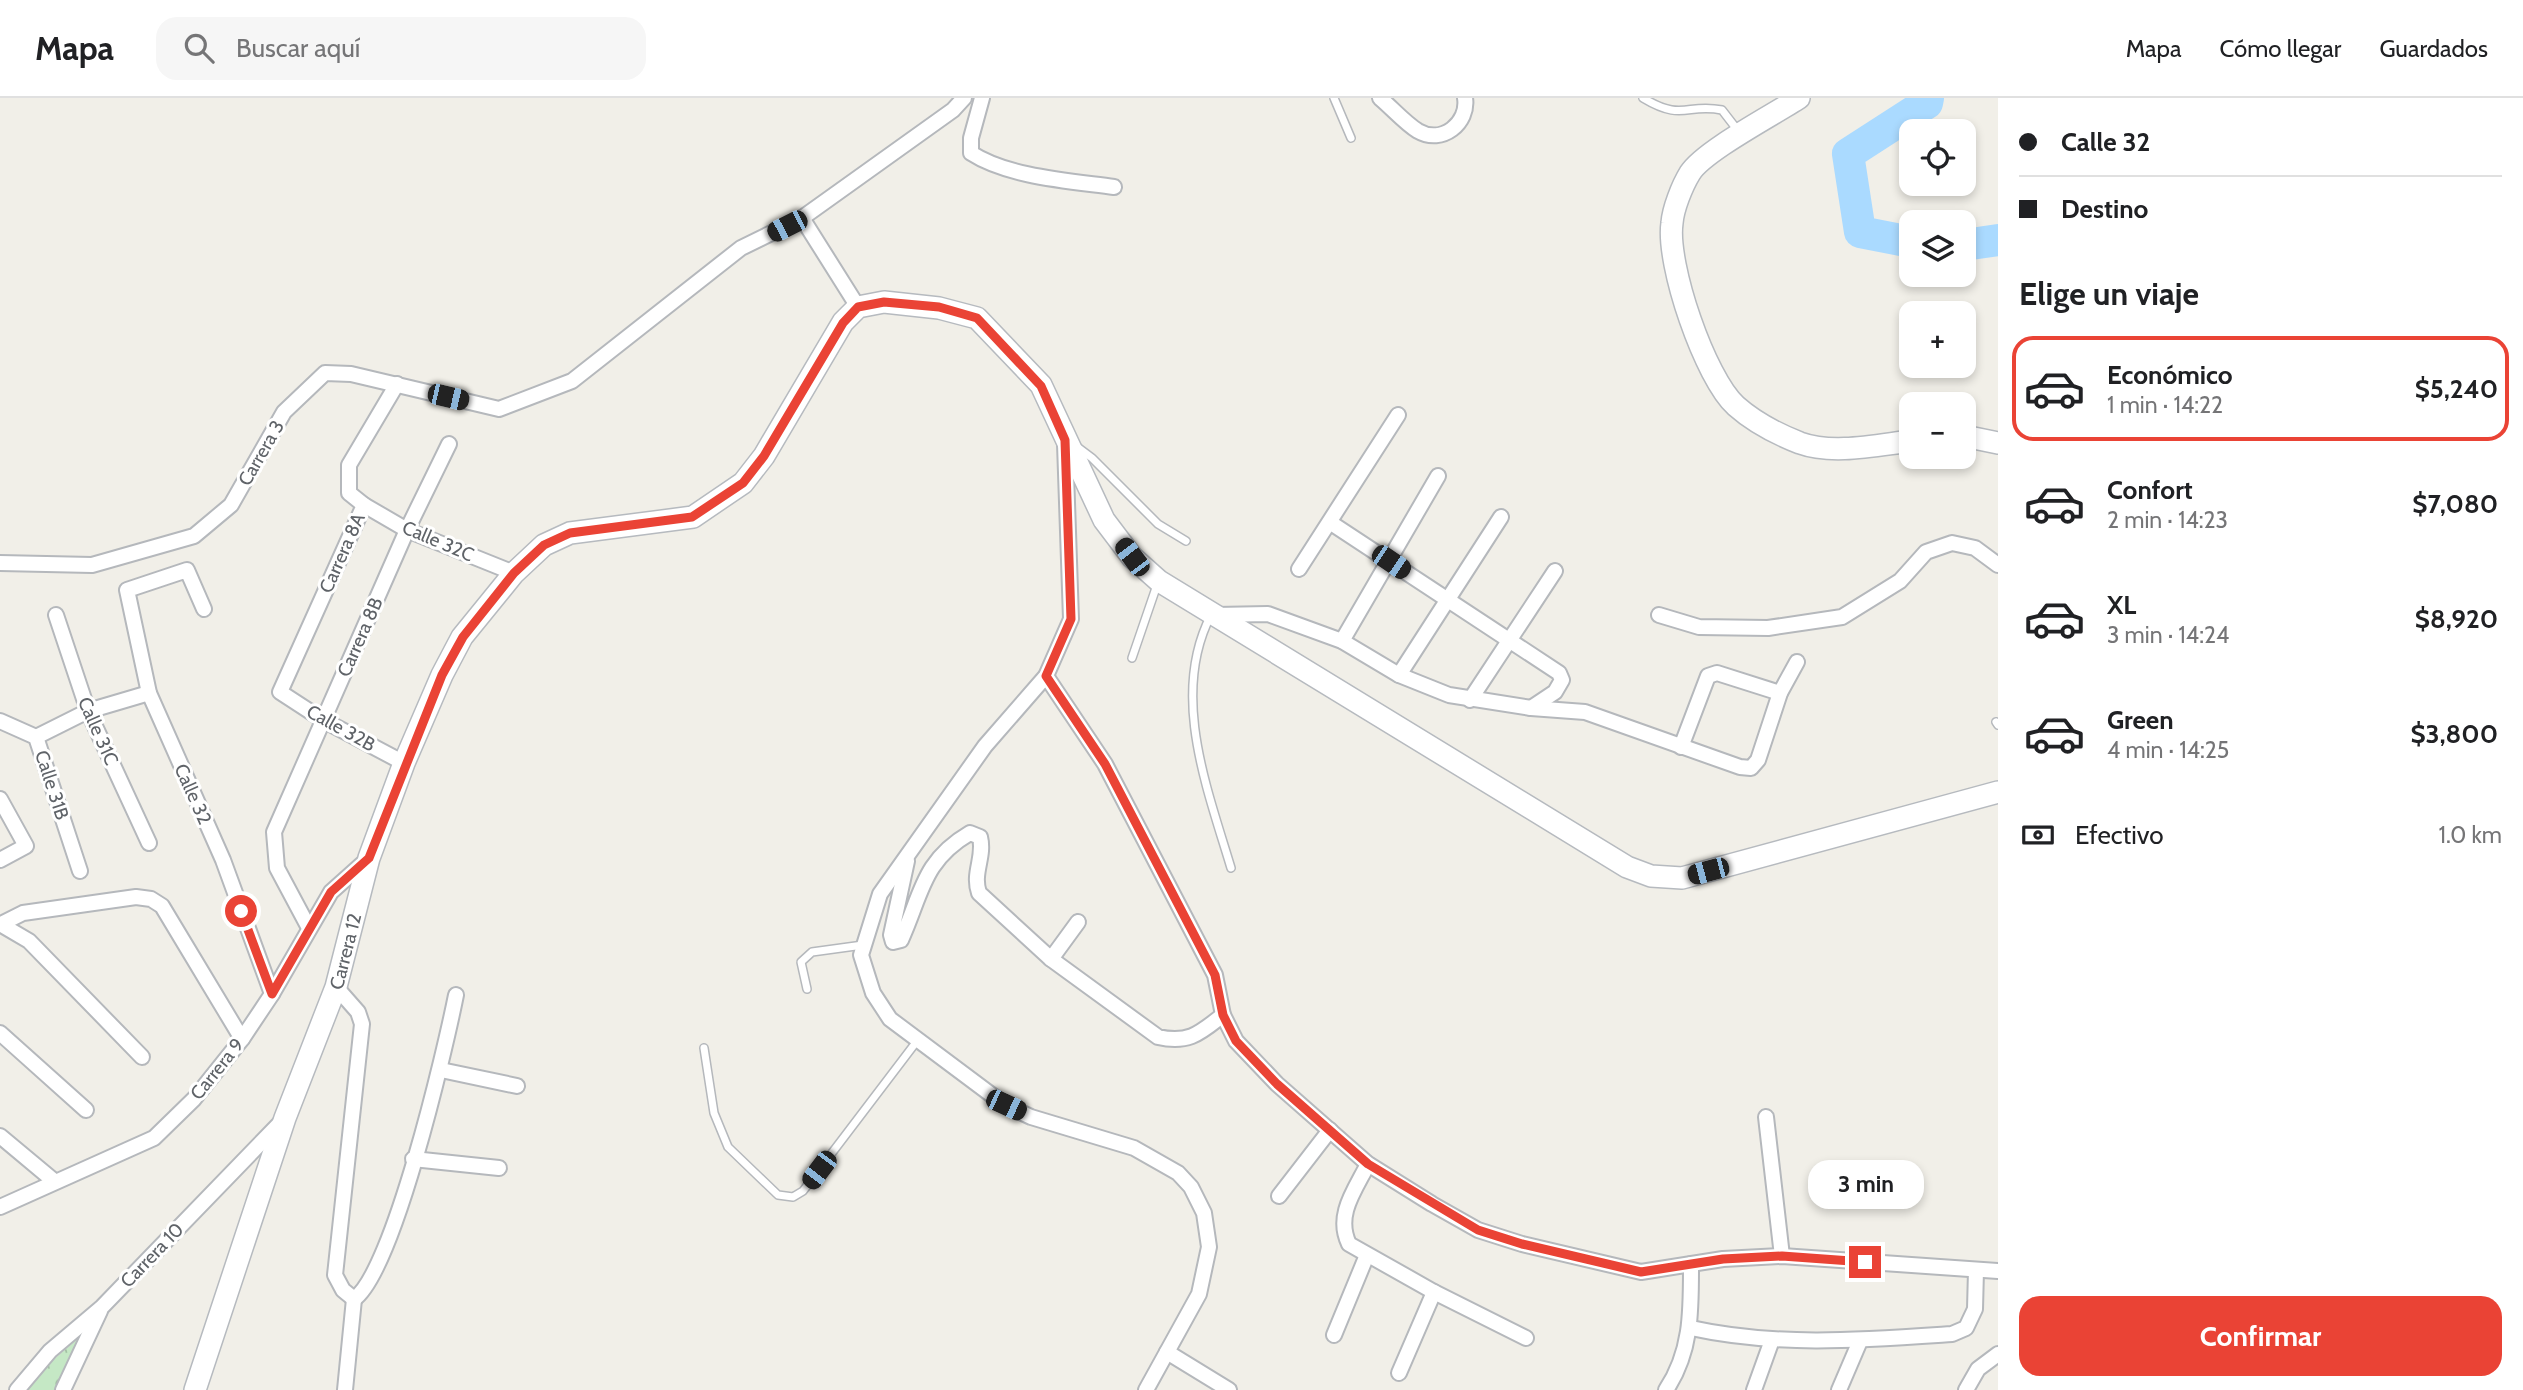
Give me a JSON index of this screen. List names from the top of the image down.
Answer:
{
  "streets": {
    "street": [
      "Carrera 3",
      "Calle 32C",
      "Carrera 8A",
      "Carrera 8B",
      "Calle 32B",
      "Calle 31C",
      "Calle 31B",
      "Calle 32",
      "Carrera 12",
      "Carrera 9",
      "Carrera 10"
    ]
  },
  "crossings": [
    ["Carrera 3", "Carrera 8A"],
    ["Calle 32C", "Carrera 8A"],
    ["Calle 32C", "Carrera 8B"],
    ["Calle 32C", "Carrera 12"],
    ["Carrera 8A", "Calle 32B"],
    ["Carrera 8B", "Calle 32B"],
    ["Carrera 8B", "Carrera 9"],
    ["Calle 32B", "Carrera 12"],
    ["Calle 32", "Carrera 9"],
    ["Carrera 12", "Carrera 9"],
    ["Carrera 12", "Carrera 10"]
  ],
  "page": {
    "header": "Mapa",
    "search": "Buscar aquí",
    "nav": ["Mapa", "Cómo llegar", "Guardados"],
    "banner": ["Calle 32", "Destino"],
    "map_buttons": ["+", "−"],
    "heading": "Elige un viaje",
    "list": [
      {
        "name": "Económico",
        "note": "1 min · 14:22",
        "value": "$5,240"
      },
      {
        "name": "Confort",
        "note": "2 min · 14:23",
        "value": "$7,080"
      },
      {
        "name": "XL",
        "note": "3 min · 14:24",
        "value": "$8,920"
      },
      {
        "name": "Green",
        "note": "4 min · 14:25",
        "value": "$3,800"
      }
    ],
    "pay": ["Efectivo", "1.0 km"],
    "bubble": "3 min",
    "buttons": "Confirmar"
  }
}
